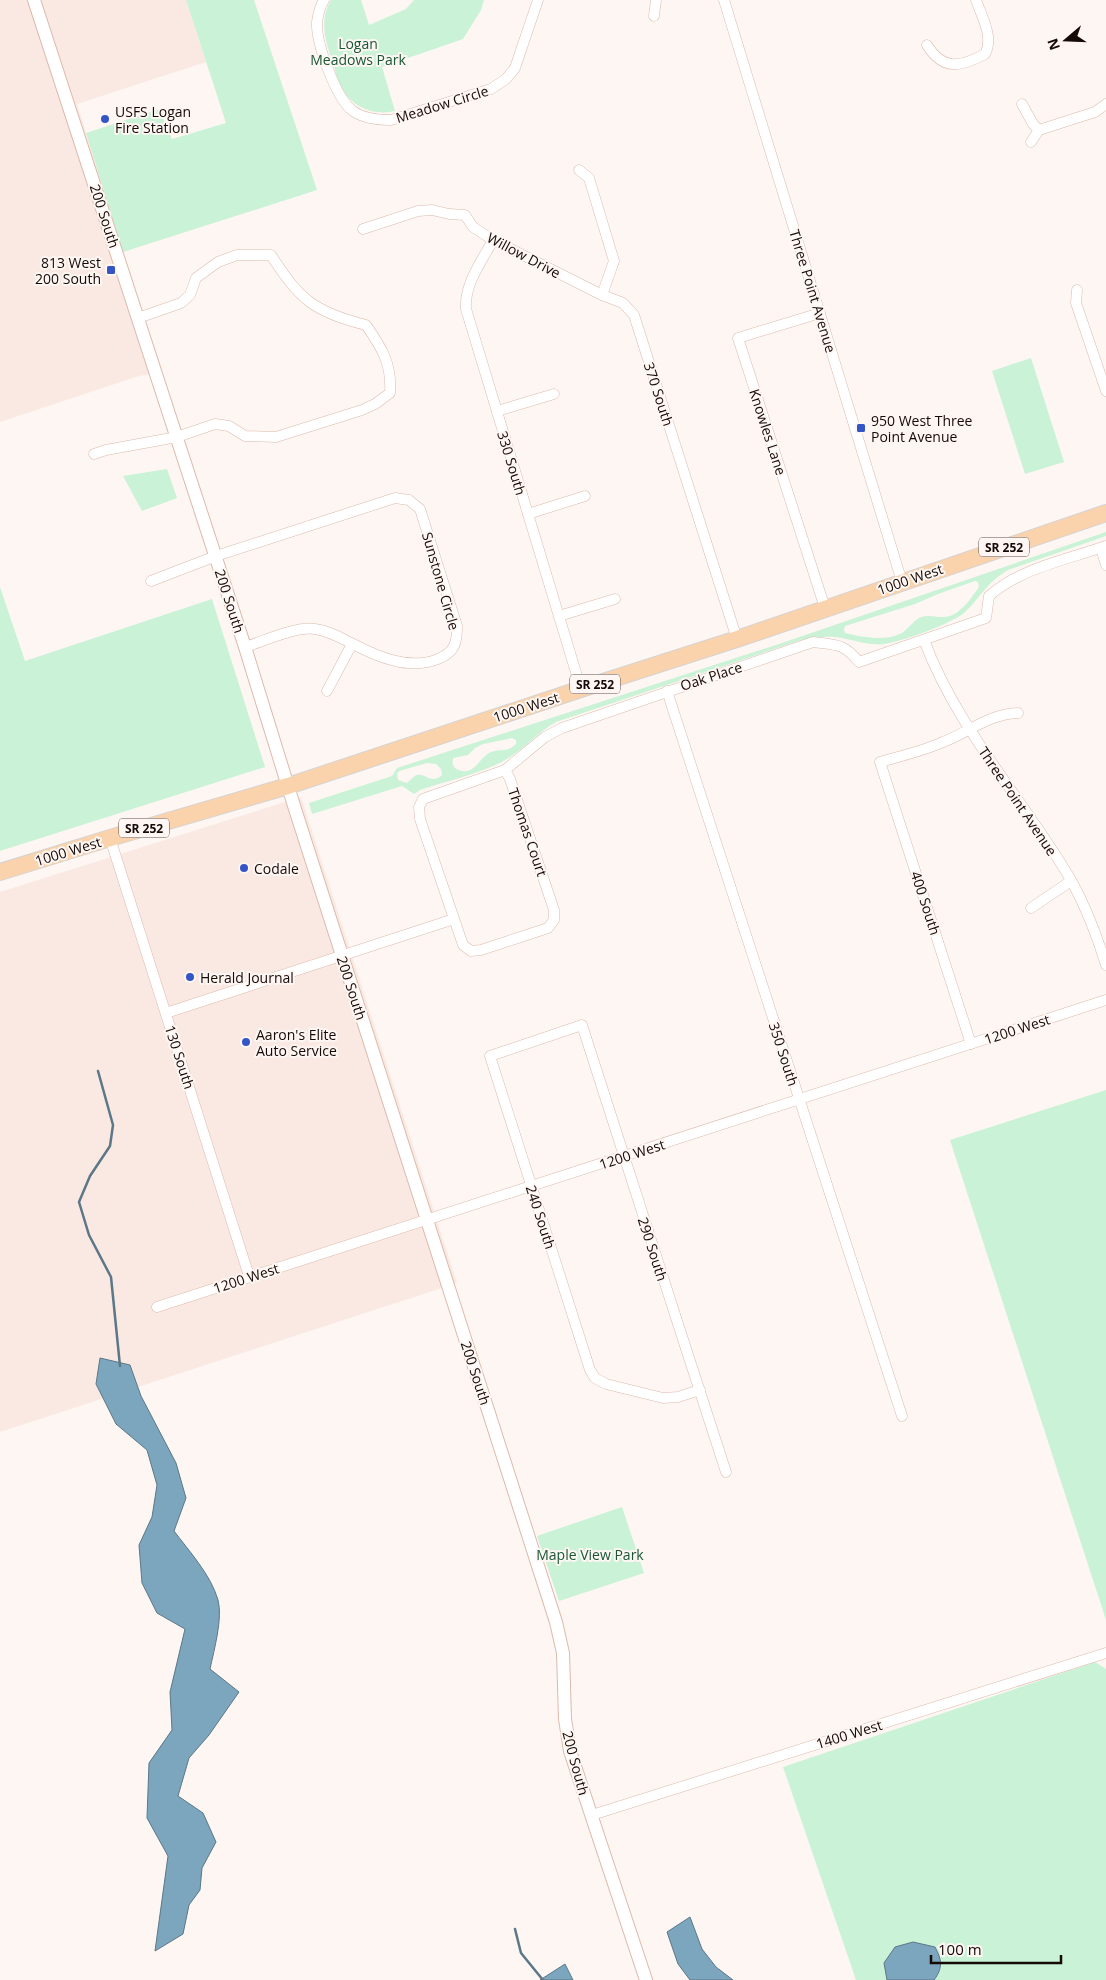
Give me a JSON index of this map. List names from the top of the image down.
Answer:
{
  "streets": {
    "main road": ["SR 252", "1000 West"],
    "street": [
      "Meadow Circle",
      "200 South",
      "Willow Drive",
      "Three Point Avenue",
      "370 South",
      "Knowles Lane",
      "330 South",
      "Sunstone Circle",
      "Oak Place",
      "Thomas Court",
      "400 South",
      "1200 West",
      "350 South",
      "130 South",
      "240 South",
      "290 South",
      "1400 West"
    ]
  },
  "crossings": [
    ["200 South", "1000 West"],
    ["200 South", "Sunstone Circle"],
    ["200 South", "1200 West"],
    ["200 South", "1400 West"],
    ["Willow Drive", "370 South"],
    ["Willow Drive", "330 South"],
    ["Three Point Avenue", "Knowles Lane"],
    ["Three Point Avenue", "1000 West"],
    ["Three Point Avenue", "Oak Place"],
    ["Three Point Avenue", "400 South"],
    ["370 South", "1000 West"],
    ["Knowles Lane", "1000 West"],
    ["330 South", "1000 West"],
    ["1000 West", "130 South"],
    ["Oak Place", "Thomas Court"],
    ["Oak Place", "350 South"],
    ["400 South", "1200 West"],
    ["1200 West", "350 South"],
    ["1200 West", "130 South"],
    ["1200 West", "240 South"],
    ["1200 West", "290 South"],
    ["240 South", "290 South"]
  ],
  "parks": ["Logan Meadows Park", "Maple View Park"],
  "places": {
    "other": [
      "USFS Logan Fire Station",
      "Codale",
      "Herald Journal",
      "Aaron's Elite Auto Service"
    ],
    "transit": ["813 West 200 South", "950 West Three Point Avenue"]
  },
  "scale_bar": "100 m",
  "north": "left"
}
